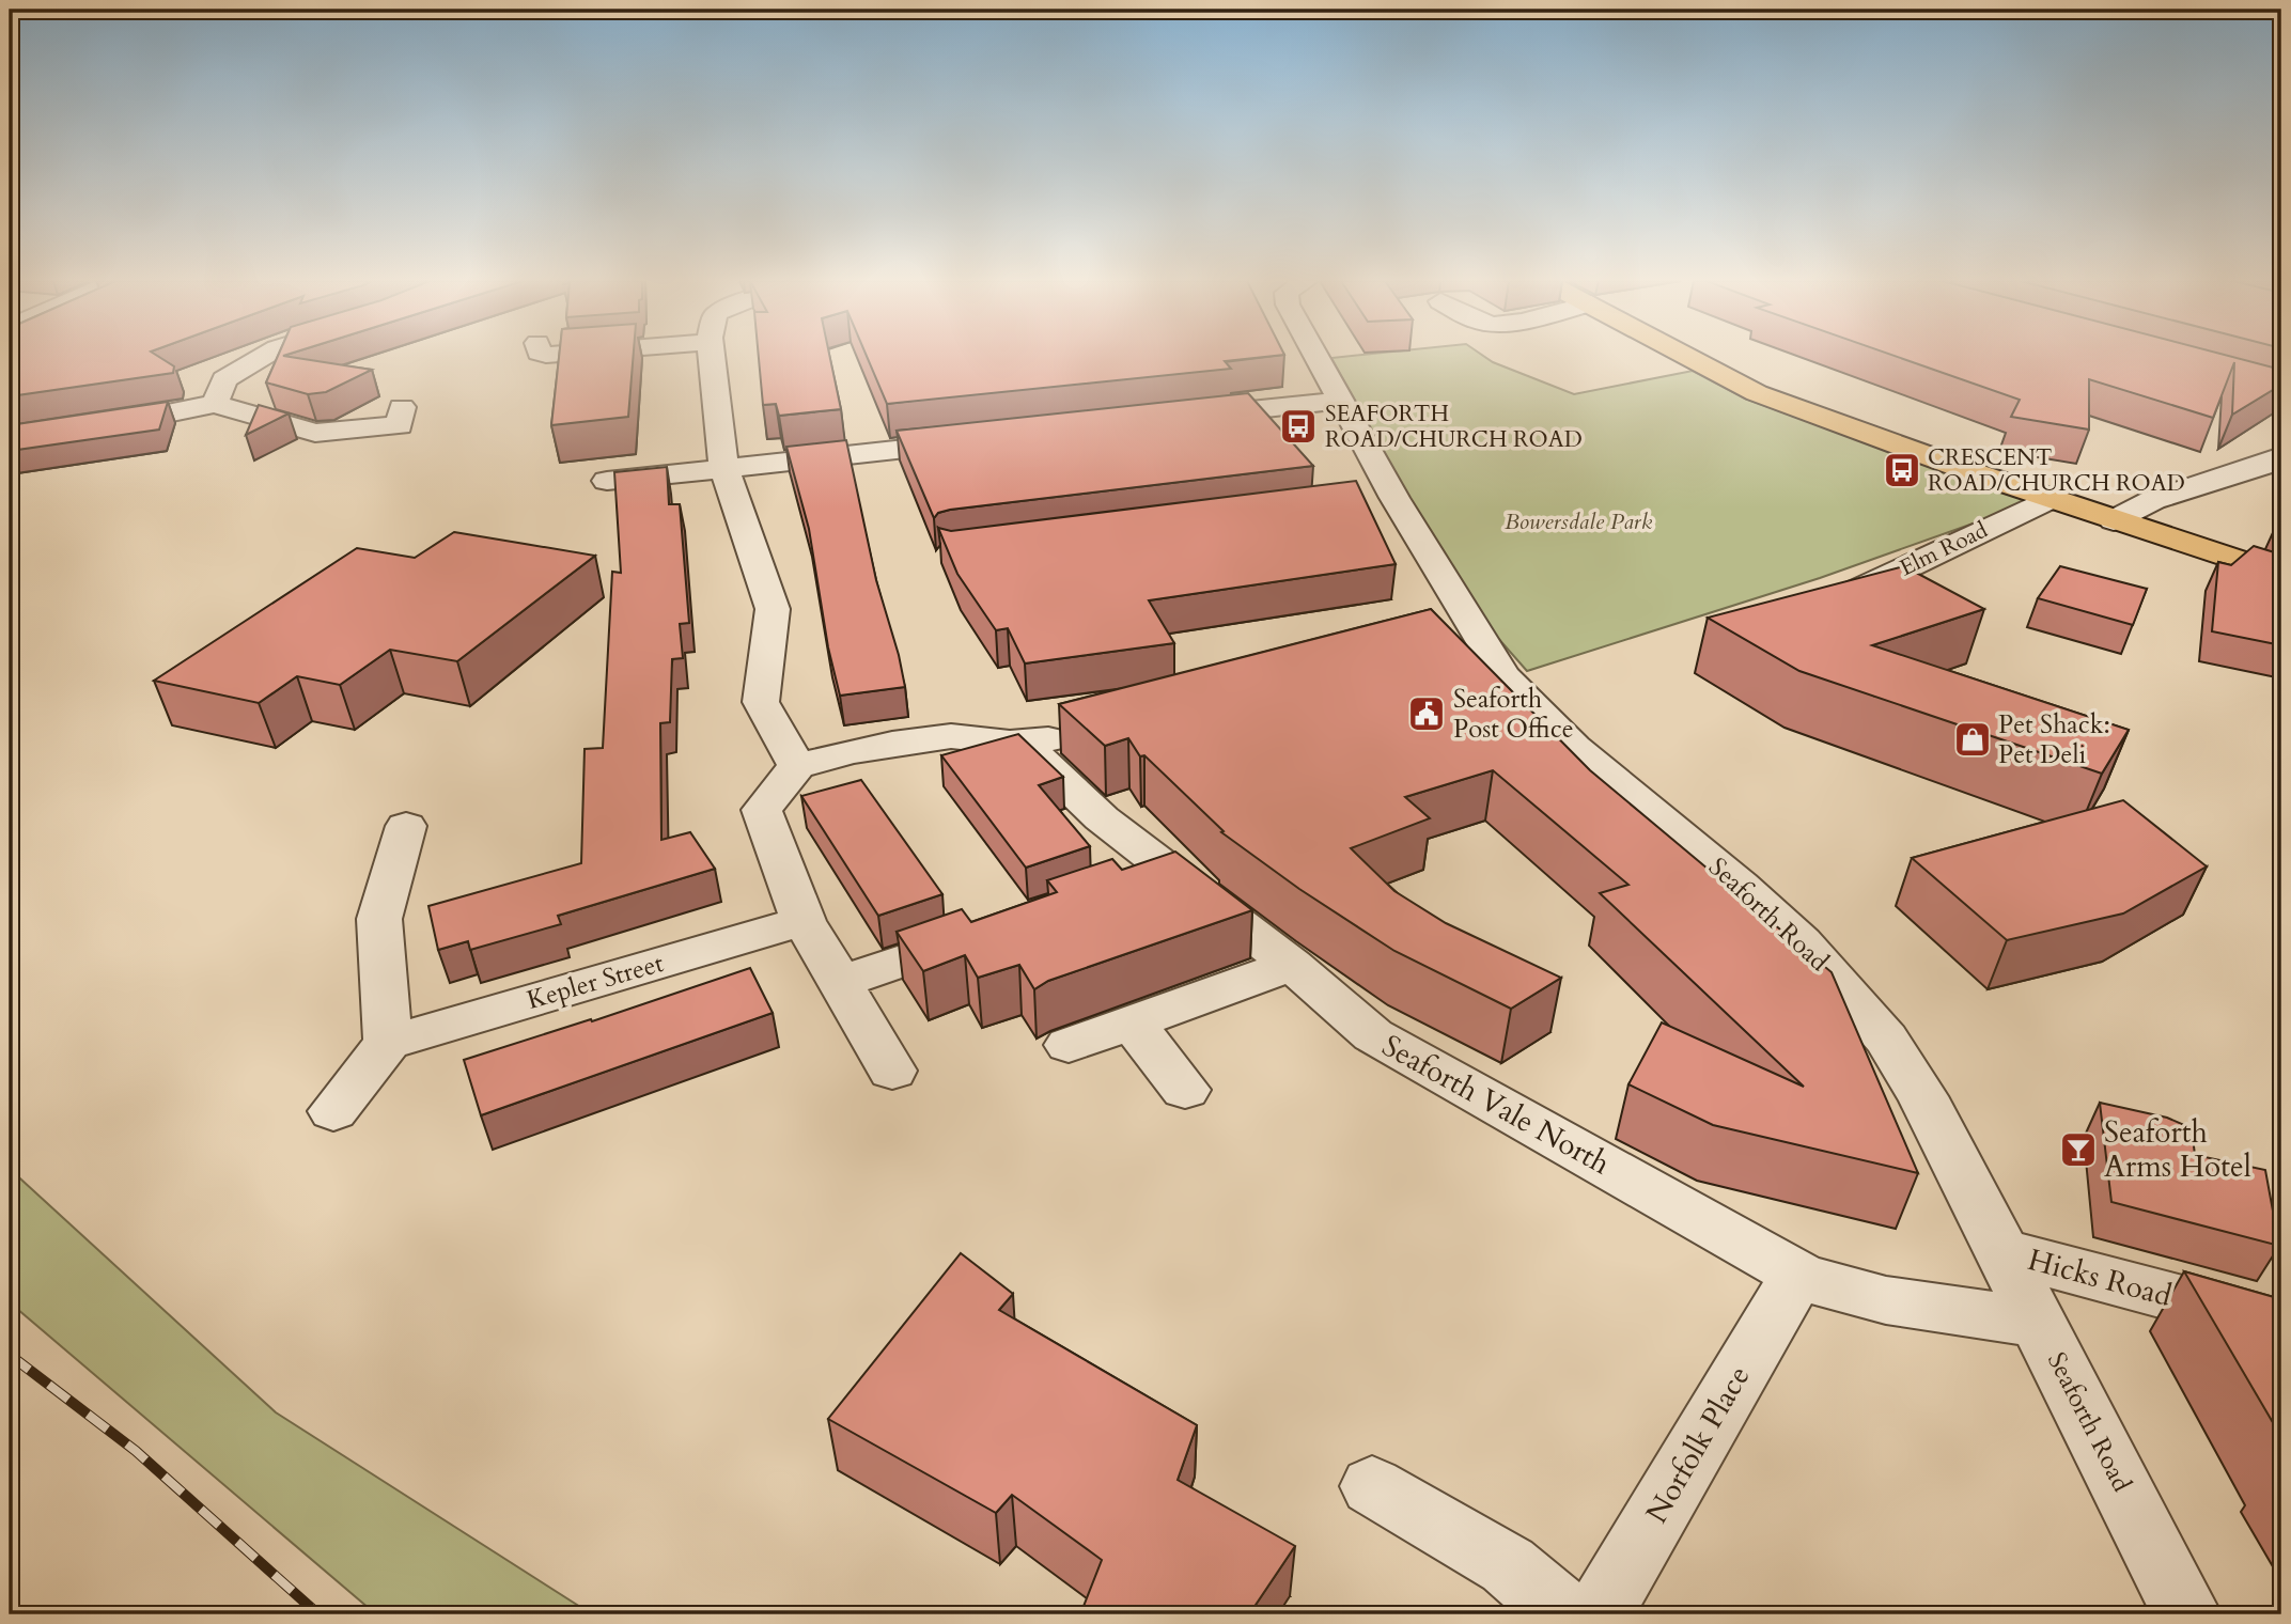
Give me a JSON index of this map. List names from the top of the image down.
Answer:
{
  "streets": {
    "street": [
      "Elm Road",
      "Seaforth Road",
      "Kepler Street",
      "Seaforth Vale North",
      "Hicks Road",
      "Norfolk Place"
    ]
  },
  "crossings": [
    ["Seaforth Road", "Seaforth Vale North"],
    ["Seaforth Road", "Hicks Road"],
    ["Seaforth Vale North", "Norfolk Place"]
  ],
  "parks": ["Bowersdale Park"],
  "places": {
    "bus stop": ["SEAFORTH ROAD/CHURCH ROAD", "CRESCENT ROAD/CHURCH ROAD"],
    "public building": ["Seaforth Post Office"],
    "shop": ["Pet Shack: Pet Deli"],
    "bar": ["Seaforth Arms Hotel"]
  }
}
